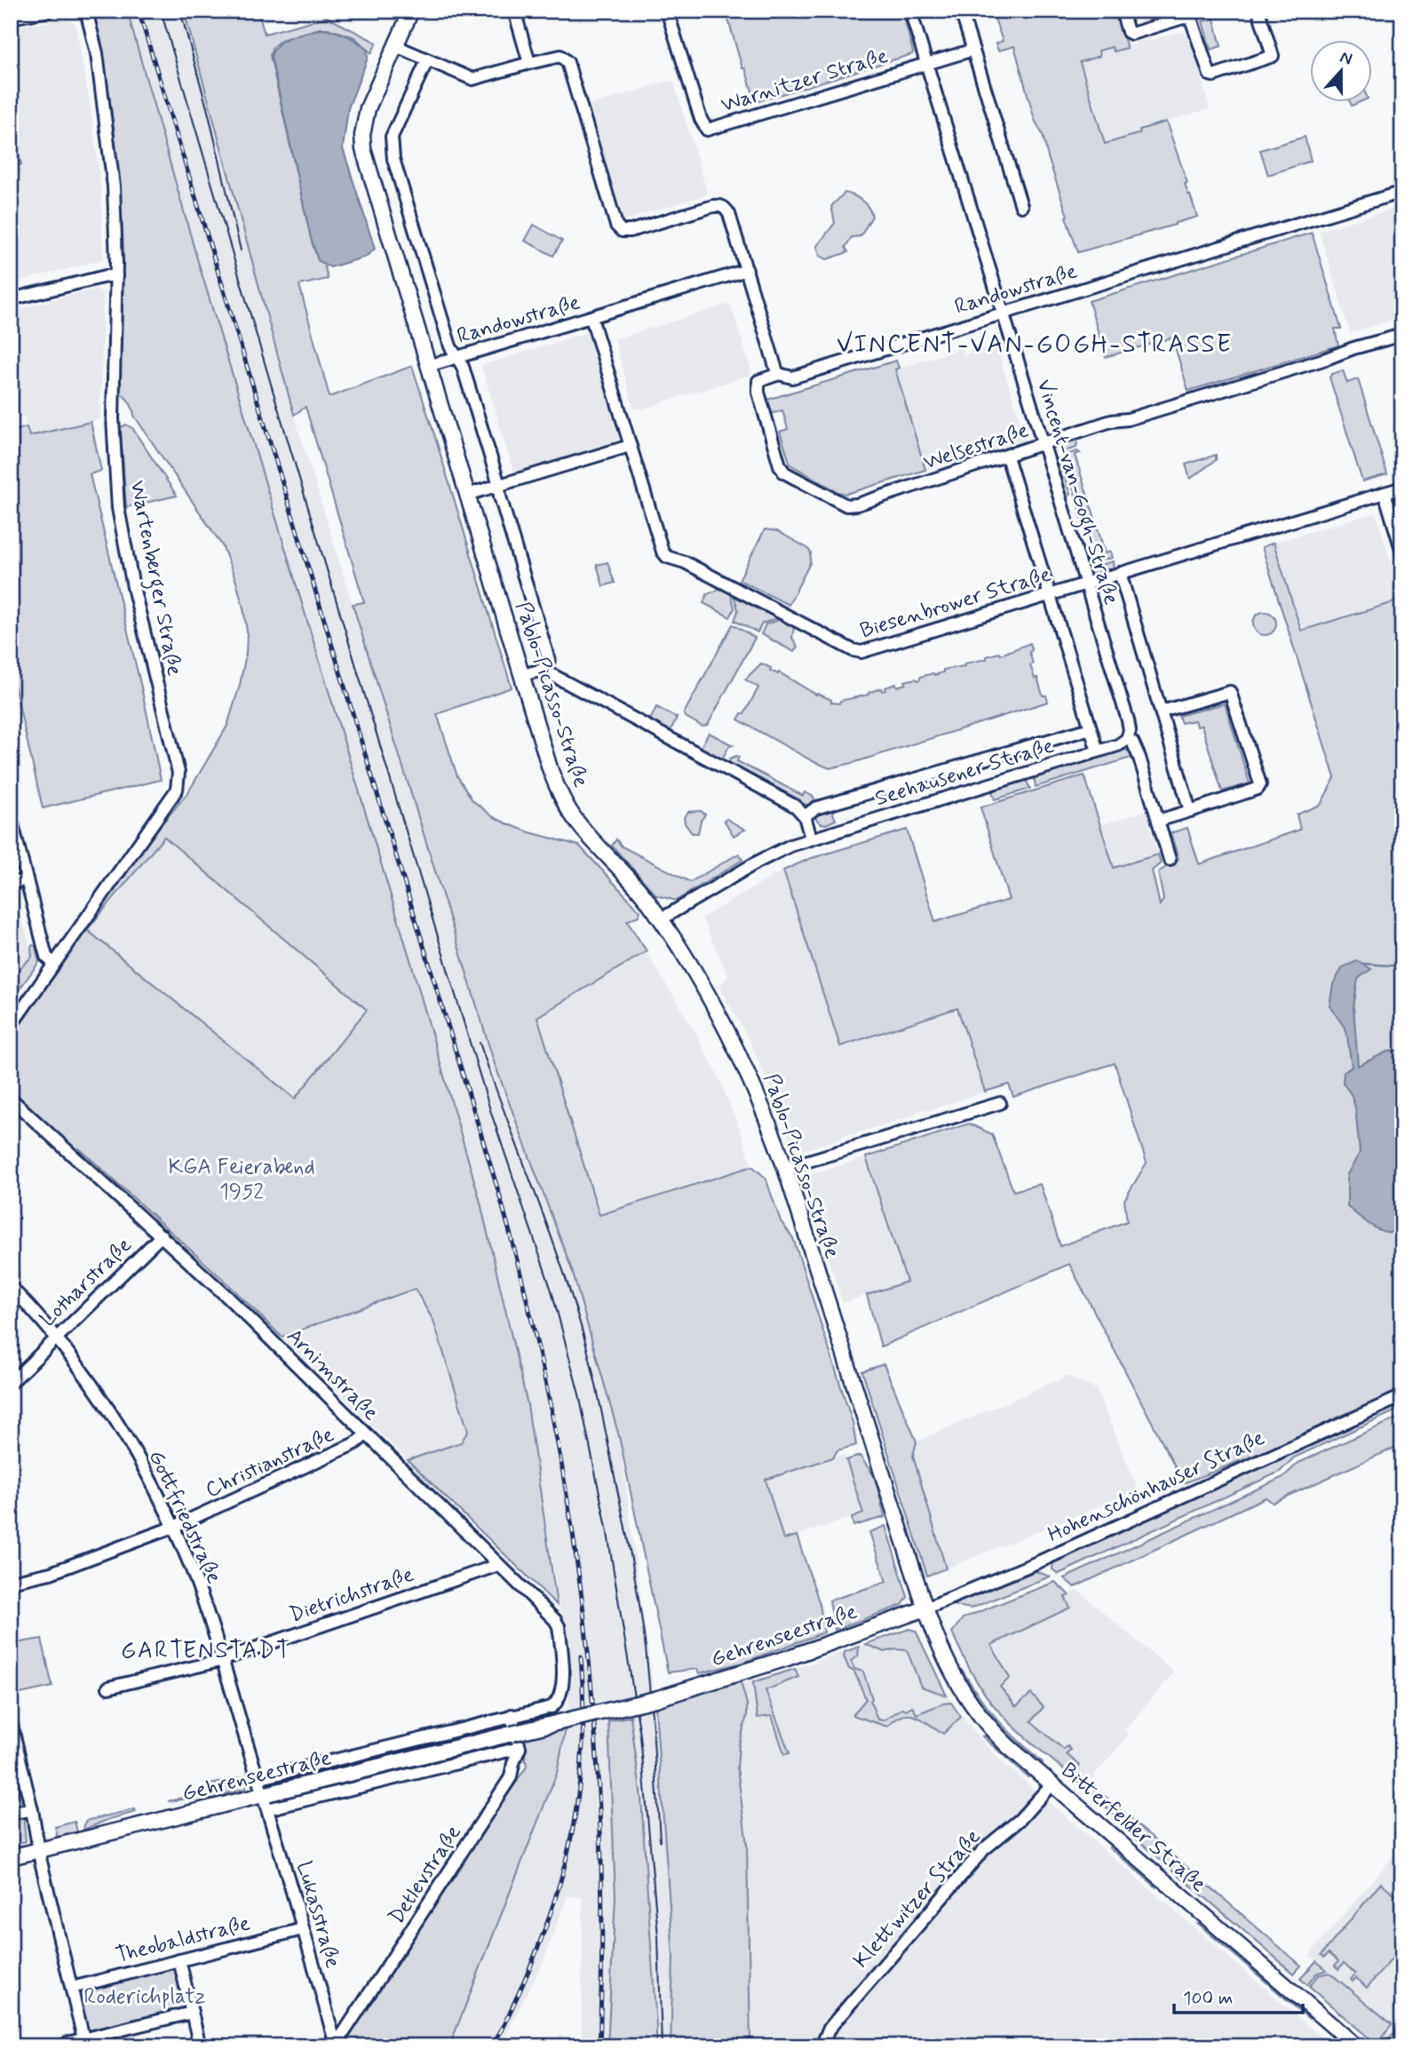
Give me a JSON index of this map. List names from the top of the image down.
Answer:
{
  "streets": {
    "main road": ["Pablo-Picasso-Straße", "Gehrenseestraße", "Bitterfelder Straße"],
    "street": [
      "Warnitzer Straße",
      "Randowstraße",
      "Welsestraße",
      "Vincent-van-Gogh-Straße",
      "Wartenberger Straße",
      "Biesenbrower Straße",
      "Seehausener Straße",
      "Lotharstraße",
      "Arnimstraße",
      "Christianstraße",
      "Hohenschönhauser Straße",
      "Gottfriedstraße",
      "Dietrichstraße",
      "Detlevstraße",
      "Klettwitzer Straße",
      "Lukasstraße",
      "Theobaldstraße"
    ]
  },
  "crossings": [
    ["Warnitzer Straße", "Vincent-van-Gogh-Straße"],
    ["Randowstraße", "Welsestraße"],
    ["Randowstraße", "Vincent-van-Gogh-Straße"],
    ["Randowstraße", "Biesenbrower Straße"],
    ["Randowstraße", "Pablo-Picasso-Straße"],
    ["Welsestraße", "Vincent-van-Gogh-Straße"],
    ["Vincent-van-Gogh-Straße", "Biesenbrower Straße"],
    ["Vincent-van-Gogh-Straße", "Seehausener Straße"],
    ["Pablo-Picasso-Straße", "Seehausener Straße"],
    ["Pablo-Picasso-Straße", "Hohenschönhauser Straße"],
    ["Pablo-Picasso-Straße", "Gehrenseestraße"],
    ["Pablo-Picasso-Straße", "Bitterfelder Straße"],
    ["Lotharstraße", "Arnimstraße"],
    ["Lotharstraße", "Gottfriedstraße"],
    ["Arnimstraße", "Christianstraße"],
    ["Arnimstraße", "Dietrichstraße"],
    ["Arnimstraße", "Gehrenseestraße"],
    ["Christianstraße", "Gottfriedstraße"],
    ["Hohenschönhauser Straße", "Gehrenseestraße"],
    ["Hohenschönhauser Straße", "Bitterfelder Straße"],
    ["Gottfriedstraße", "Dietrichstraße"],
    ["Gottfriedstraße", "Gehrenseestraße"],
    ["Gottfriedstraße", "Lukasstraße"],
    ["Gehrenseestraße", "Bitterfelder Straße"],
    ["Gehrenseestraße", "Detlevstraße"],
    ["Gehrenseestraße", "Lukasstraße"],
    ["Bitterfelder Straße", "Klettwitzer Straße"],
    ["Detlevstraße", "Lukasstraße"],
    ["Lukasstraße", "Theobaldstraße"]
  ],
  "districts": ["VINCENT-VAN-GOGH-STRASSE", "GARTENSTADT"],
  "parks": ["KGA Feierabend 1952", "Roderichplatz"],
  "scale_bar": "100 m",
  "north": "top"
}
